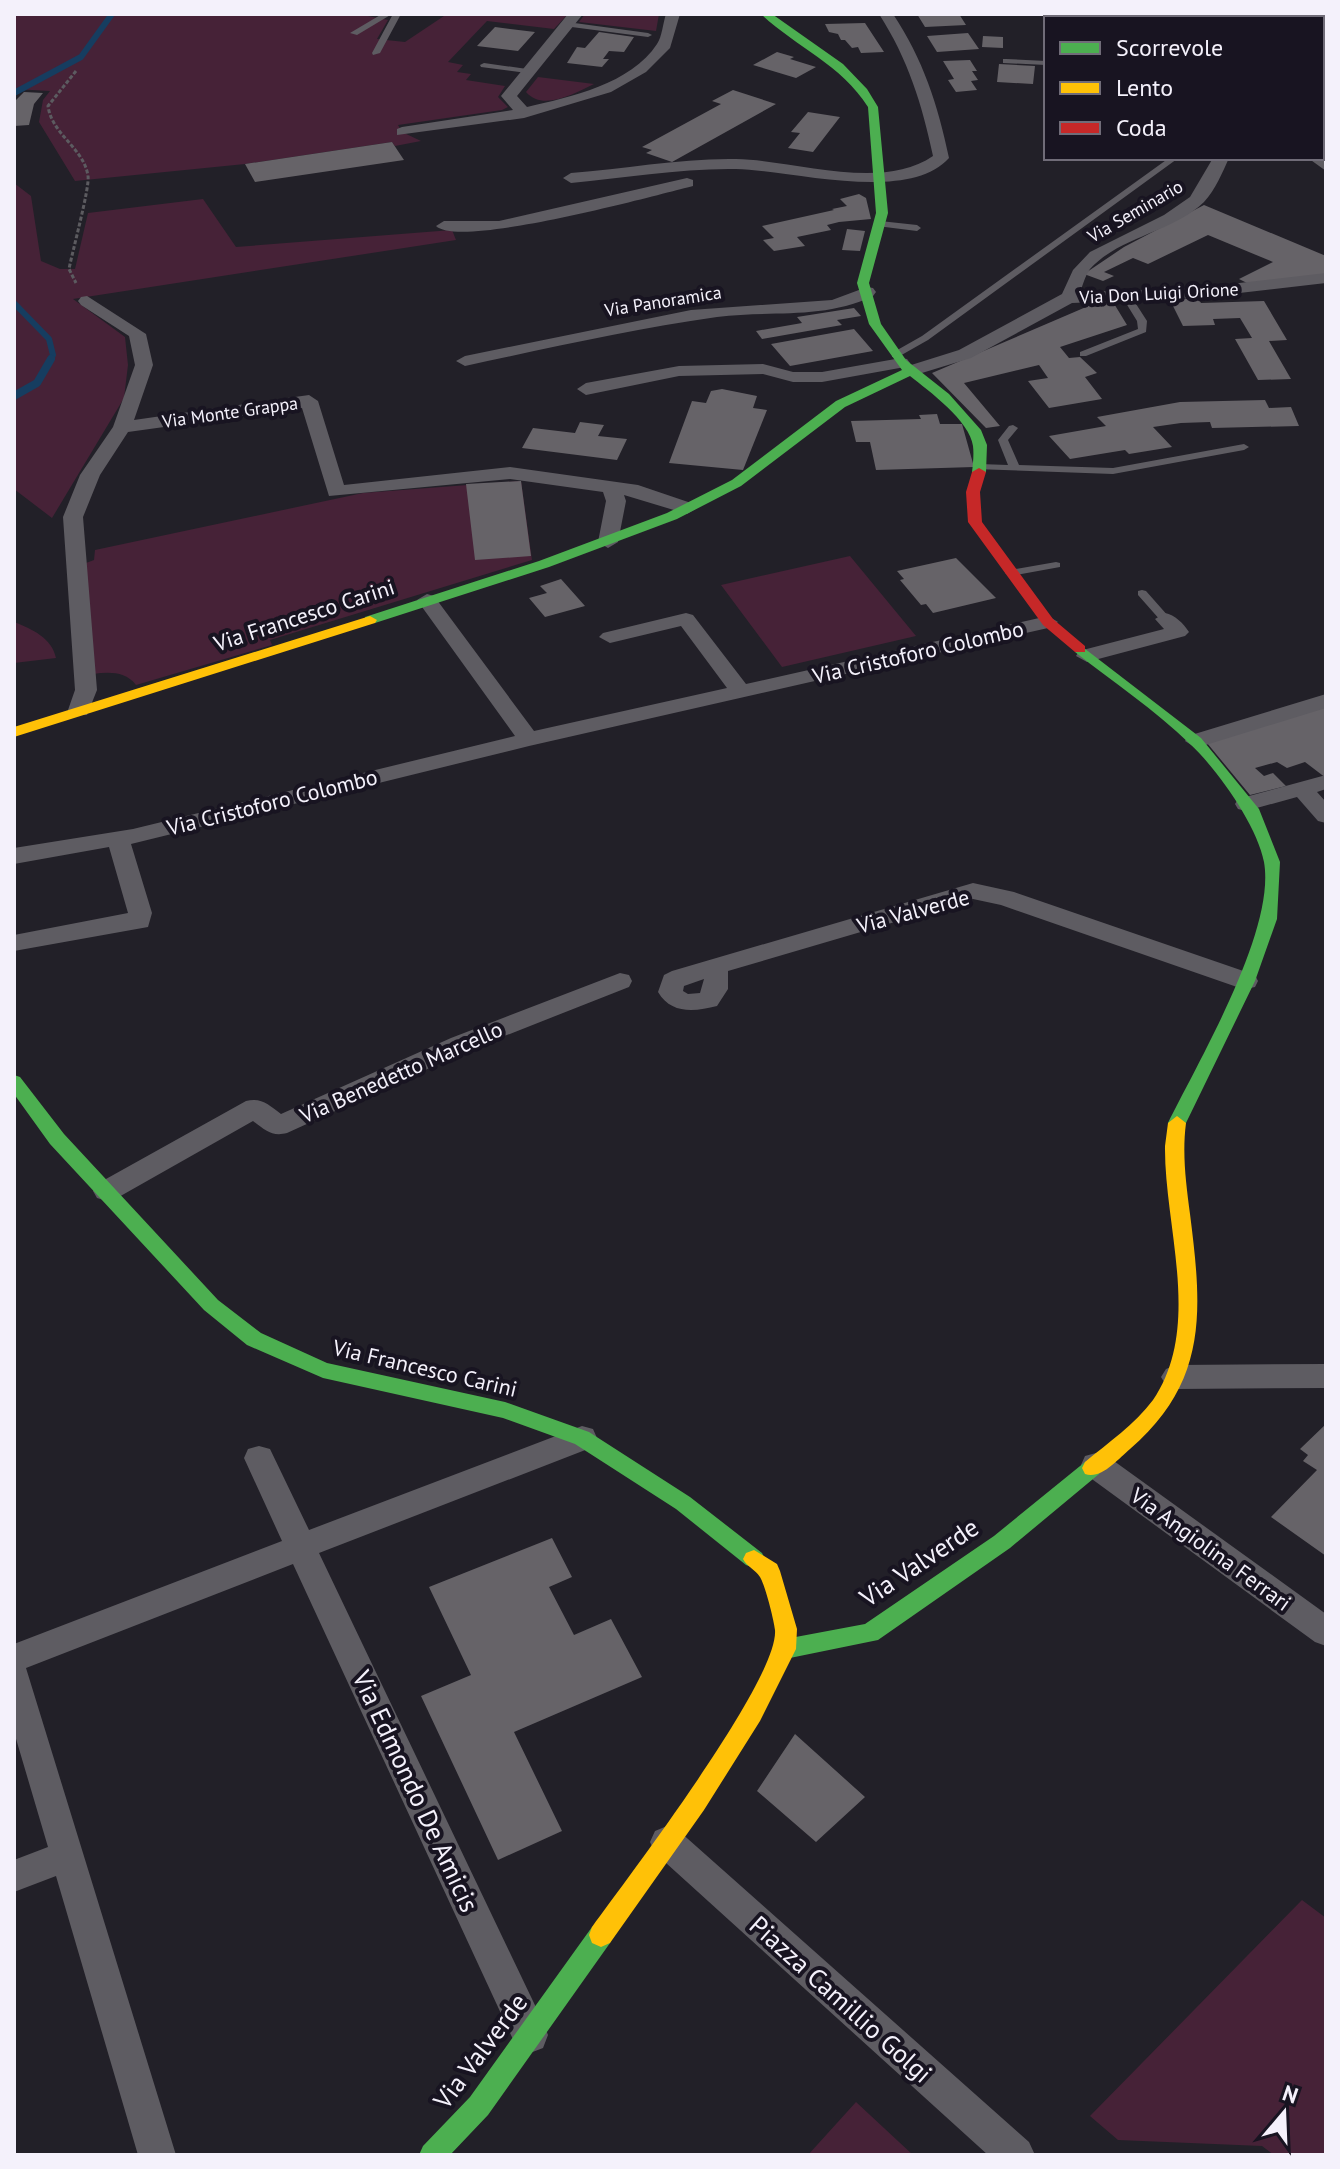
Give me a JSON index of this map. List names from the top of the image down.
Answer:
{
  "streets": {
    "street": [
      "Via Seminario",
      "Via Don Luigi Orione",
      "Via Panoramica",
      "Via Monte Grappa",
      "Via Francesco Carini",
      "Via Cristoforo Colombo",
      "Via Valverde",
      "Via Benedetto Marcello",
      "Via Angiolina Ferrari",
      "Via Edmondo De Amicis",
      "Piazza Camillio Golgi"
    ]
  },
  "crossings": [
    ["Via Seminario", "Via Don Luigi Orione"],
    ["Via Don Luigi Orione", "Via Francesco Carini"],
    ["Via Don Luigi Orione", "Via Valverde"],
    ["Via Monte Grappa", "Via Francesco Carini"],
    ["Via Francesco Carini", "Via Valverde"],
    ["Via Francesco Carini", "Via Benedetto Marcello"],
    ["Via Cristoforo Colombo", "Via Valverde"],
    ["Via Valverde", "Via Angiolina Ferrari"],
    ["Via Valverde", "Via Edmondo De Amicis"],
    ["Via Valverde", "Piazza Camillio Golgi"]
  ],
  "legend": ["Scorrevole", "Lento", "Coda"],
  "north": "top"
}
